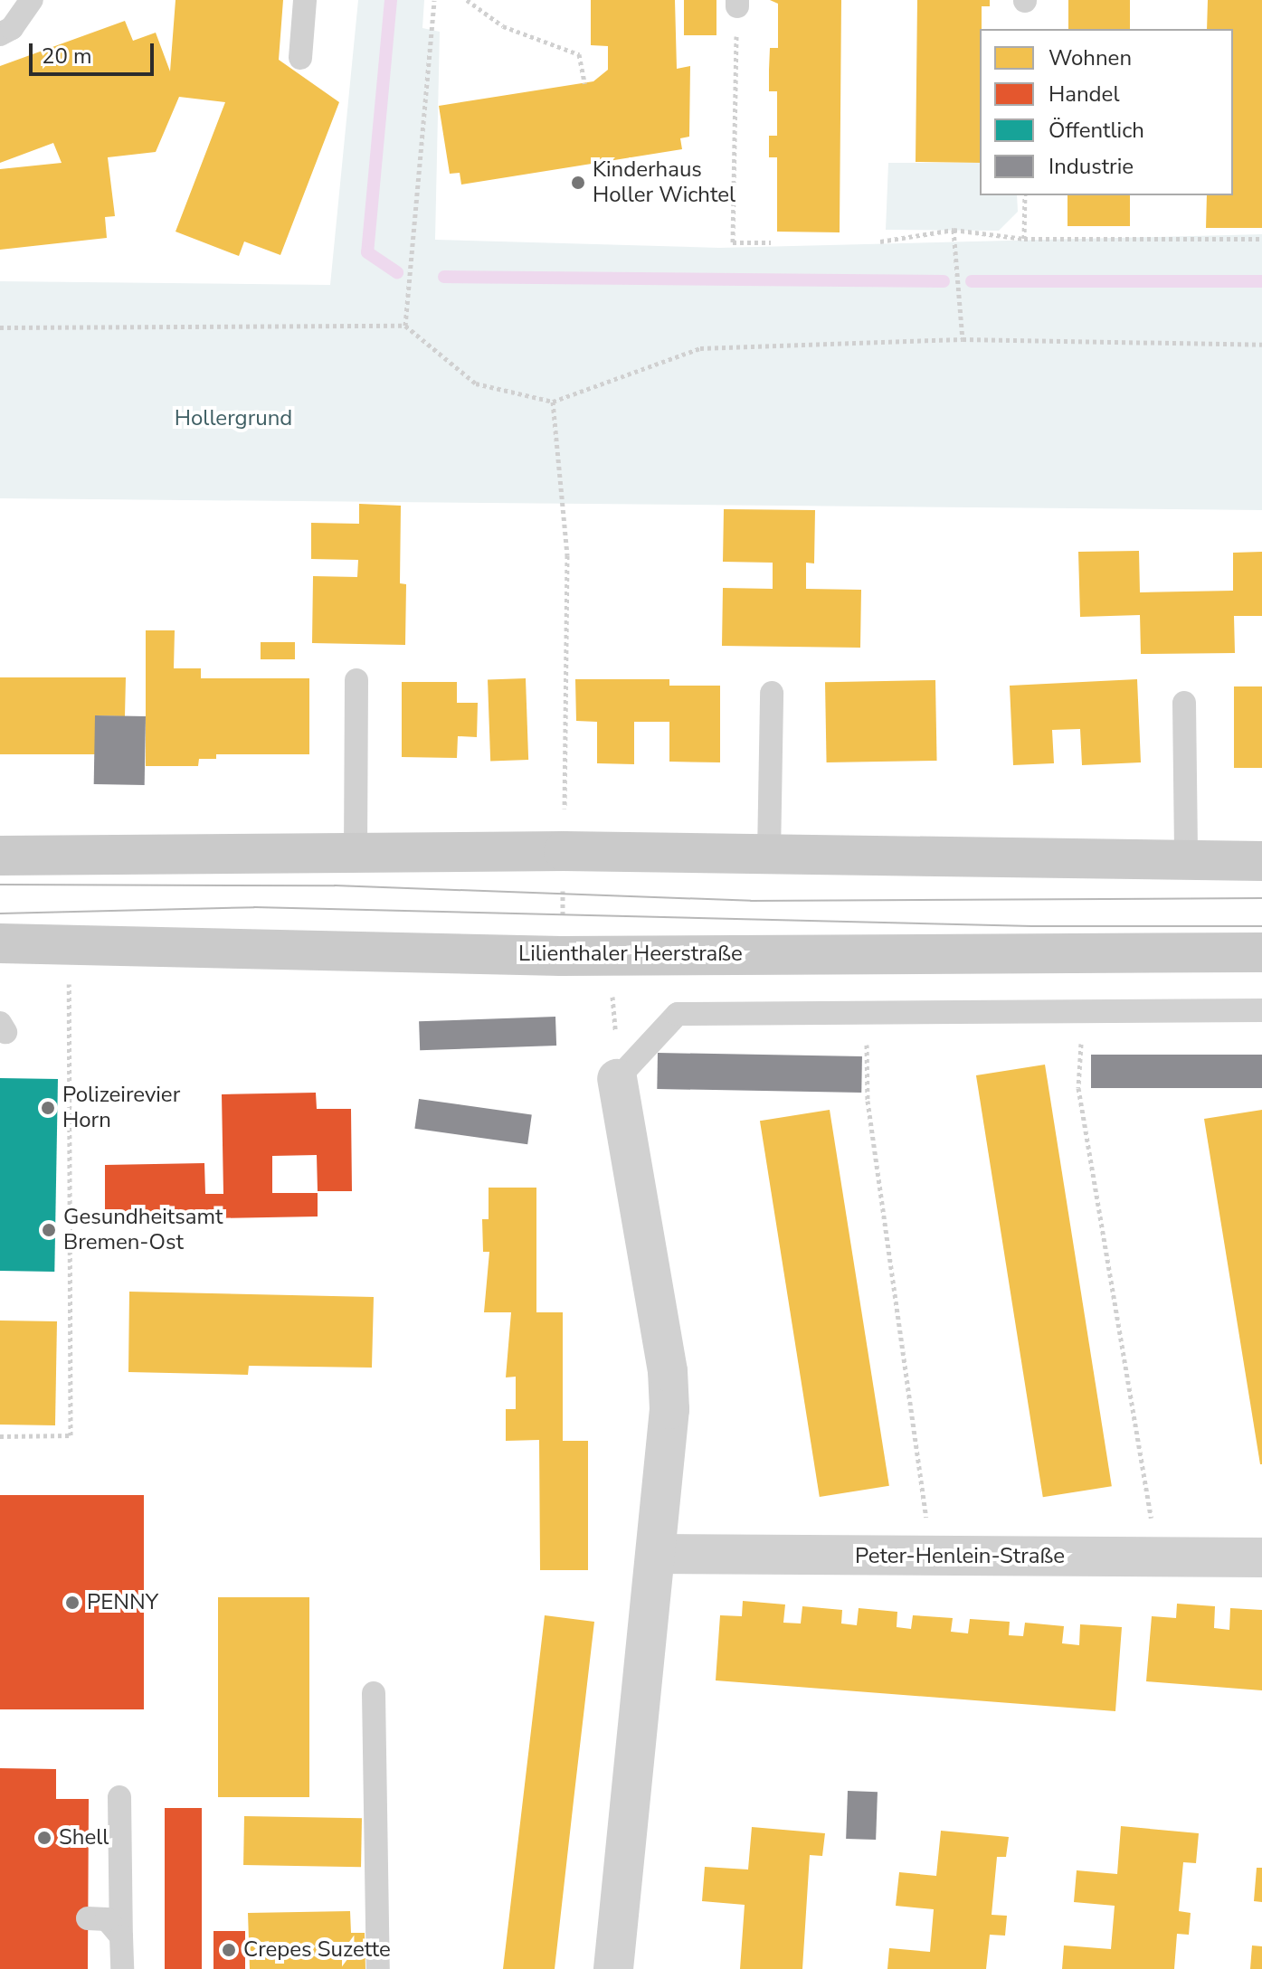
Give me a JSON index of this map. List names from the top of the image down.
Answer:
{
  "streets": {
    "main road": ["Lilienthaler Heerstraße"],
    "street": ["Peter-Henlein-Straße"]
  },
  "parks": ["Hollergrund"],
  "places": [
    "Kinderhaus Holler Wichtel",
    "Polizeirevier Horn",
    "Gesundheitsamt Bremen-Ost",
    "PENNY",
    "Shell",
    "Crepes Suzette"
  ],
  "legend": [
    "Wohnen",
    "Handel",
    "Öffentlich",
    "Industrie"
  ],
  "scale_bar": "20 m"
}
